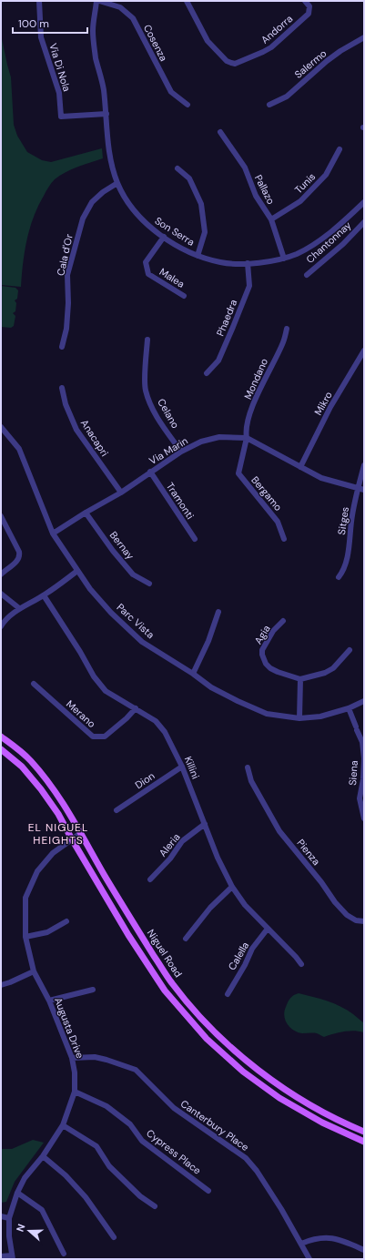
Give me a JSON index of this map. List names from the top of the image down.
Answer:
{
  "streets": {
    "main road": ["Niguel Road"],
    "street": [
      "Andorra",
      "Cosenza",
      "Salermo",
      "Via Di Nola",
      "Tunis",
      "Pallazo",
      "Son Serra",
      "Chantonnay",
      "Cala d'Or",
      "Malea",
      "Phaedra",
      "Mondano",
      "Mikro",
      "Celano",
      "Anacapri",
      "Via Marin",
      "Bergamo",
      "Tramonti",
      "Sitges",
      "Bernay",
      "Parc Vista",
      "Agia",
      "Merano",
      "Killini",
      "Siena",
      "Dion",
      "Aleria",
      "Pienza",
      "Calella",
      "Augusta Drive",
      "Canterbury Place",
      "Cypress Place"
    ]
  },
  "crossings": [
    ["Cosenza", "Son Serra"],
    ["Via Di Nola", "Son Serra"],
    ["Tunis", "Pallazo"],
    ["Pallazo", "Son Serra"],
    ["Son Serra", "Cala d'Or"],
    ["Son Serra", "Malea"],
    ["Son Serra", "Phaedra"],
    ["Mondano", "Via Marin"],
    ["Mondano", "Bergamo"],
    ["Mikro", "Via Marin"],
    ["Celano", "Via Marin"],
    ["Anacapri", "Via Marin"],
    ["Via Marin", "Bergamo"],
    ["Via Marin", "Tramonti"],
    ["Via Marin", "Sitges"],
    ["Via Marin", "Bernay"],
    ["Via Marin", "Parc Vista"],
    ["Parc Vista", "Siena"],
    ["Merano", "Killini"],
    ["Killini", "Dion"],
    ["Killini", "Aleria"],
    ["Killini", "Calella"],
    ["Niguel Road", "Augusta Drive"],
    ["Augusta Drive", "Canterbury Place"],
    ["Augusta Drive", "Cypress Place"]
  ],
  "districts": ["EL NIGUEL HEIGHTS"],
  "scale_bar": "100 m",
  "north": "left"
}
